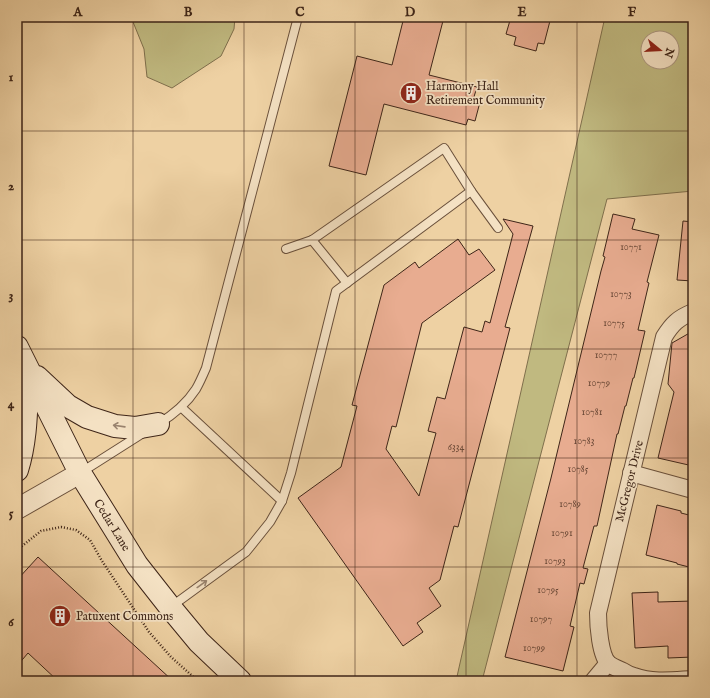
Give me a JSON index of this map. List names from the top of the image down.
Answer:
{
  "streets": {
    "main road": ["Cedar Lane"],
    "street": ["McGregor Drive"]
  },
  "places": {
    "building": ["Harmony Hall Retirement Community", "Patuxent Commons"]
  },
  "house_numbers": [
    "10771",
    "10773",
    "10775",
    "10777",
    "10779",
    "10781",
    "10783",
    "6334",
    "10785",
    "10789",
    "10791",
    "10793",
    "10795",
    "10797",
    "10799"
  ],
  "north": "right",
  "grid": {
    "columns": [
      "A",
      "B",
      "C",
      "D",
      "E",
      "F"
    ],
    "rows": [
      "1",
      "2",
      "3",
      "4",
      "5",
      "6"
    ]
  }
}
